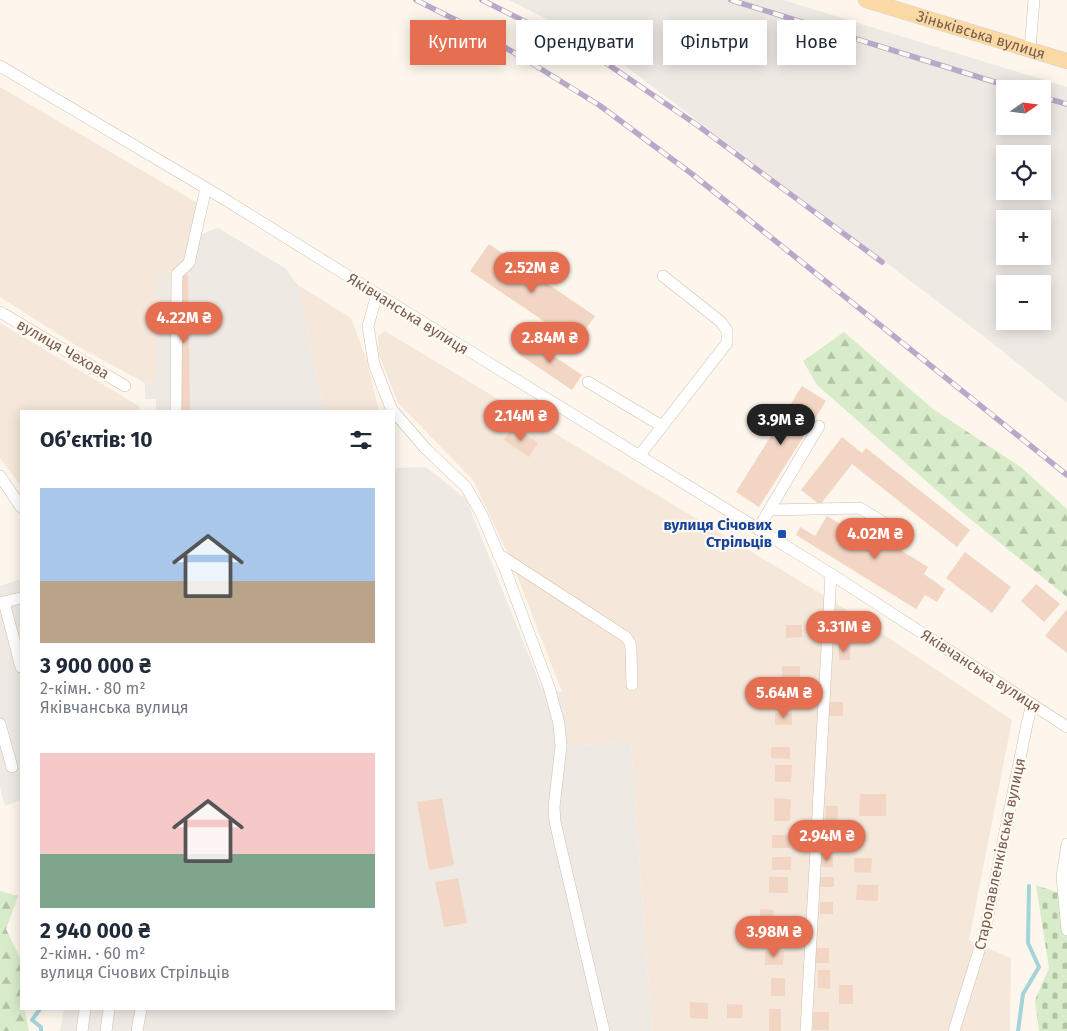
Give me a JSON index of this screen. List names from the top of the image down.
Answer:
{
  "streets": {
    "main road": ["Зіньківська вулиця"],
    "street": ["Яківчанська вулиця", "вулиця Чехова", "Старопавленківська вулиця"]
  },
  "crossings": [
    ["Яківчанська вулиця", "Старопавленківська вулиця"]
  ],
  "places": {
    "transit": ["вулиця Січових Стрільців"]
  },
  "north": "right",
  "page": {
    "chip": [
      "Купити",
      "Орендувати",
      "Фільтри",
      "Нове"
    ],
    "map_buttons": ["+", "−"],
    "price": [
      "2.52M ₴",
      "4.22M ₴",
      "2.84M ₴",
      "2.14M ₴",
      "3.9M ₴",
      "4.02M ₴",
      "3.31M ₴",
      "5.64M ₴",
      "2.94M ₴",
      "3.98M ₴"
    ],
    "heading": "Об’єктів: 10",
    "list": [
      {
        "name": "3 900 000 ₴",
        "note": "2-кімн. · 80 m² · Яківчанська вулиця"
      },
      {
        "name": "2 940 000 ₴",
        "note": "2-кімн. · 60 m² · вулиця Січових Стрільців"
      }
    ]
  }
}
